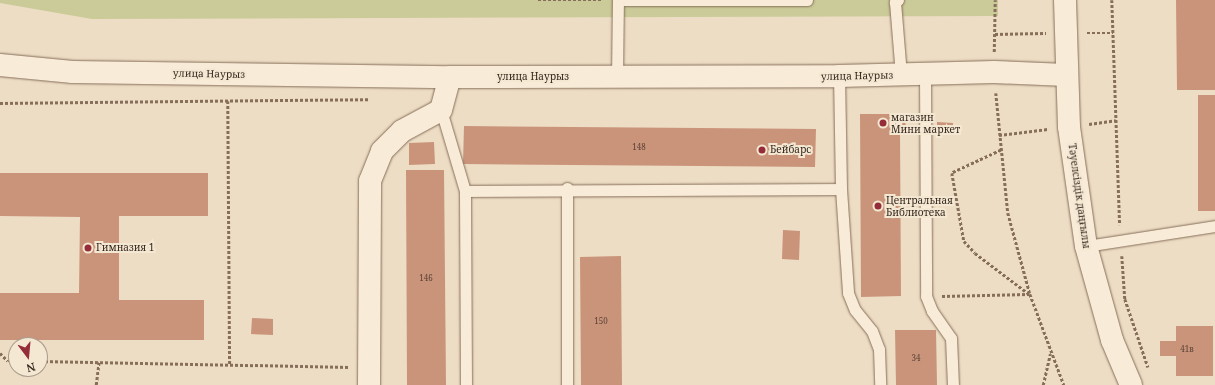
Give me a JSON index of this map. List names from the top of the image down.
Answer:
{
  "streets": {
    "street": ["улица Наурыз", "Тәуелсіздік даңғылы"]
  },
  "crossings": [
    ["улица Наурыз", "Тәуелсіздік даңғылы"]
  ],
  "places": [
    "магазин Мини маркет",
    "Бейбарс",
    "Центральная Библиотека",
    "Гимназия 1"
  ],
  "house_numbers": [
    "148",
    "146",
    "150",
    "41в",
    "34"
  ],
  "north": "bottom"
}
